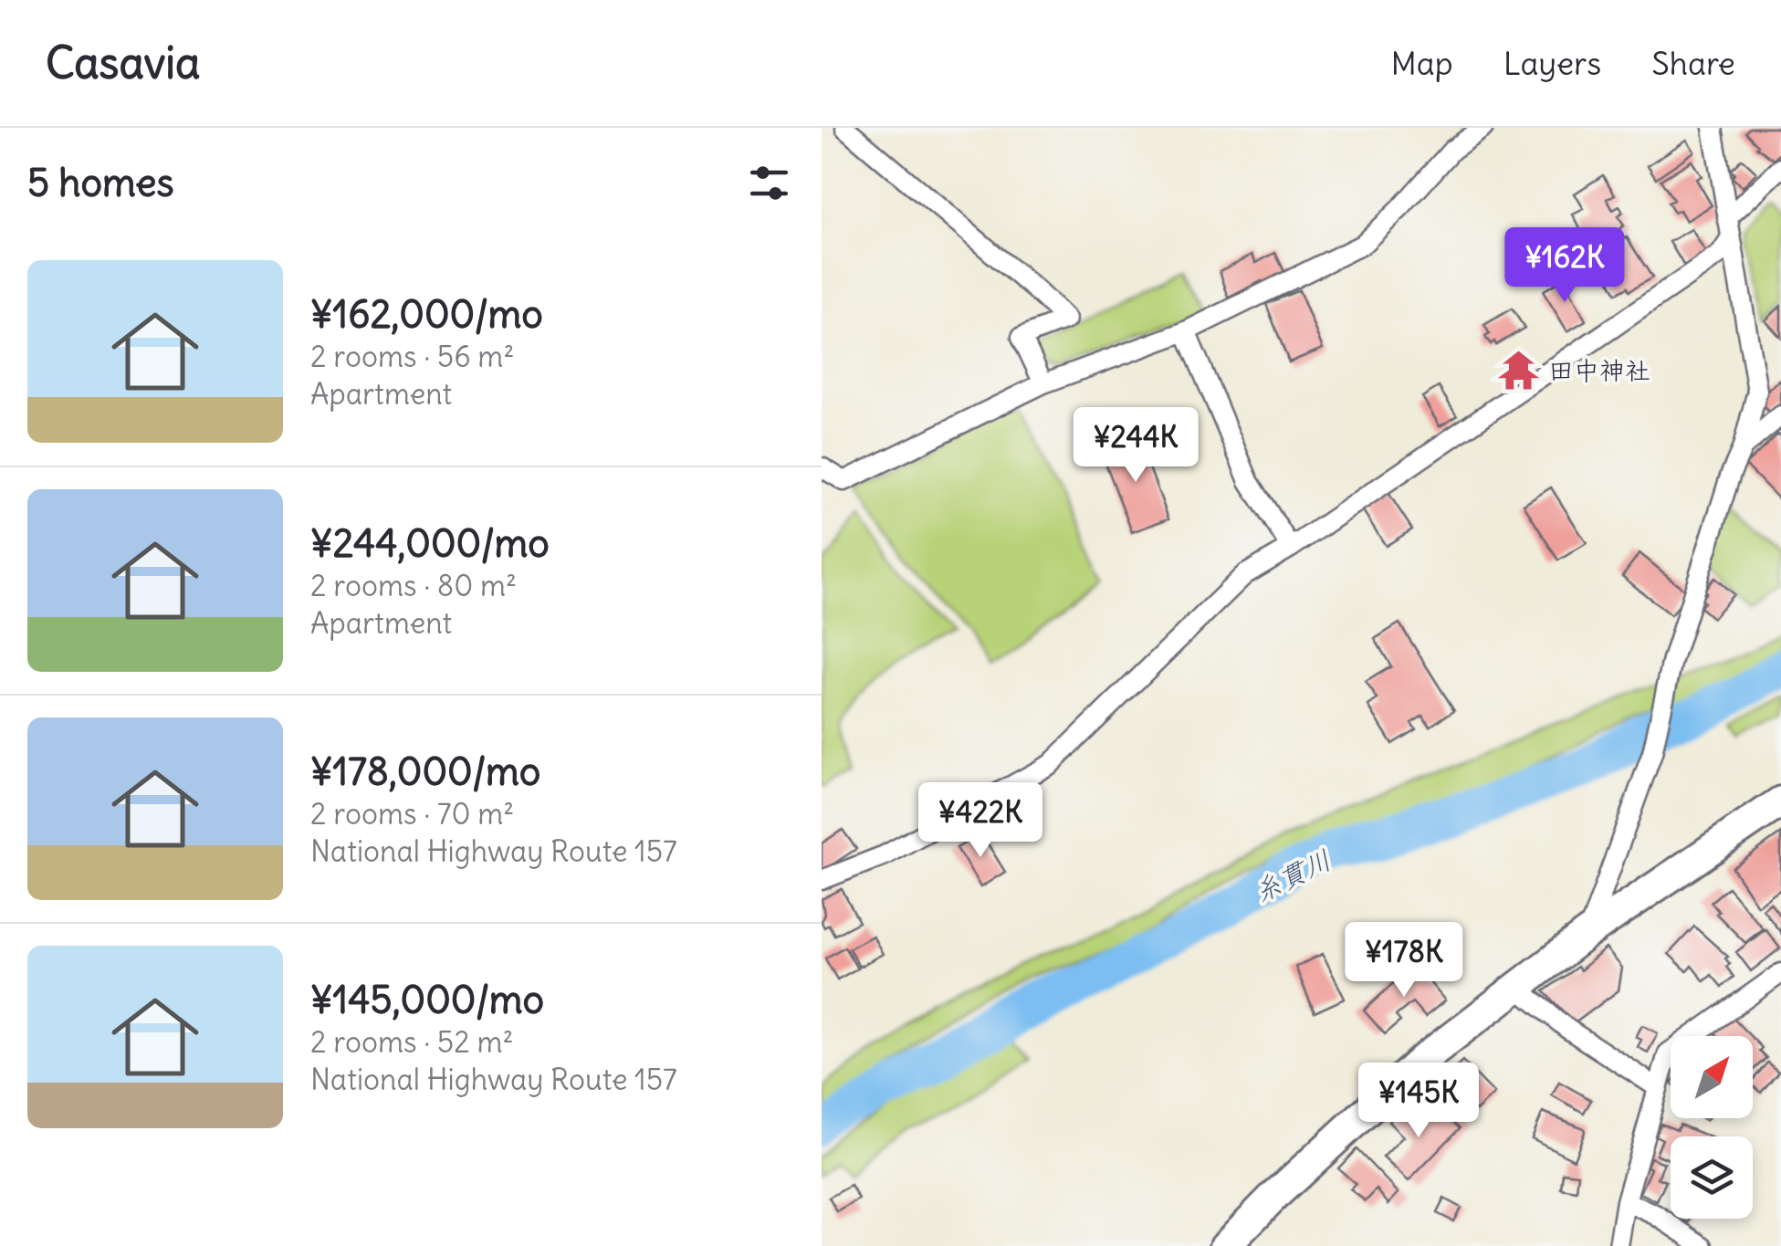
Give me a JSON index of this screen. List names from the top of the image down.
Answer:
{
  "water": ["糸貫川"],
  "places": {
    "temple": ["田中神社"]
  },
  "north": "top right",
  "page": {
    "header": "Casavia",
    "nav": ["Map", "Layers", "Share"],
    "heading": "5 homes",
    "price": [
      "¥162K",
      "¥244K",
      "¥422K",
      "¥178K",
      "¥145K"
    ],
    "list": [
      {
        "name": "¥162,000/mo",
        "note": "2 rooms · 56 m² · Apartment"
      },
      {
        "name": "¥244,000/mo",
        "note": "2 rooms · 80 m² · Apartment"
      },
      {
        "name": "¥178,000/mo",
        "note": "2 rooms · 70 m² · National Highway Route 157"
      },
      {
        "name": "¥145,000/mo",
        "note": "2 rooms · 52 m² · National Highway Route 157"
      }
    ]
  }
}
